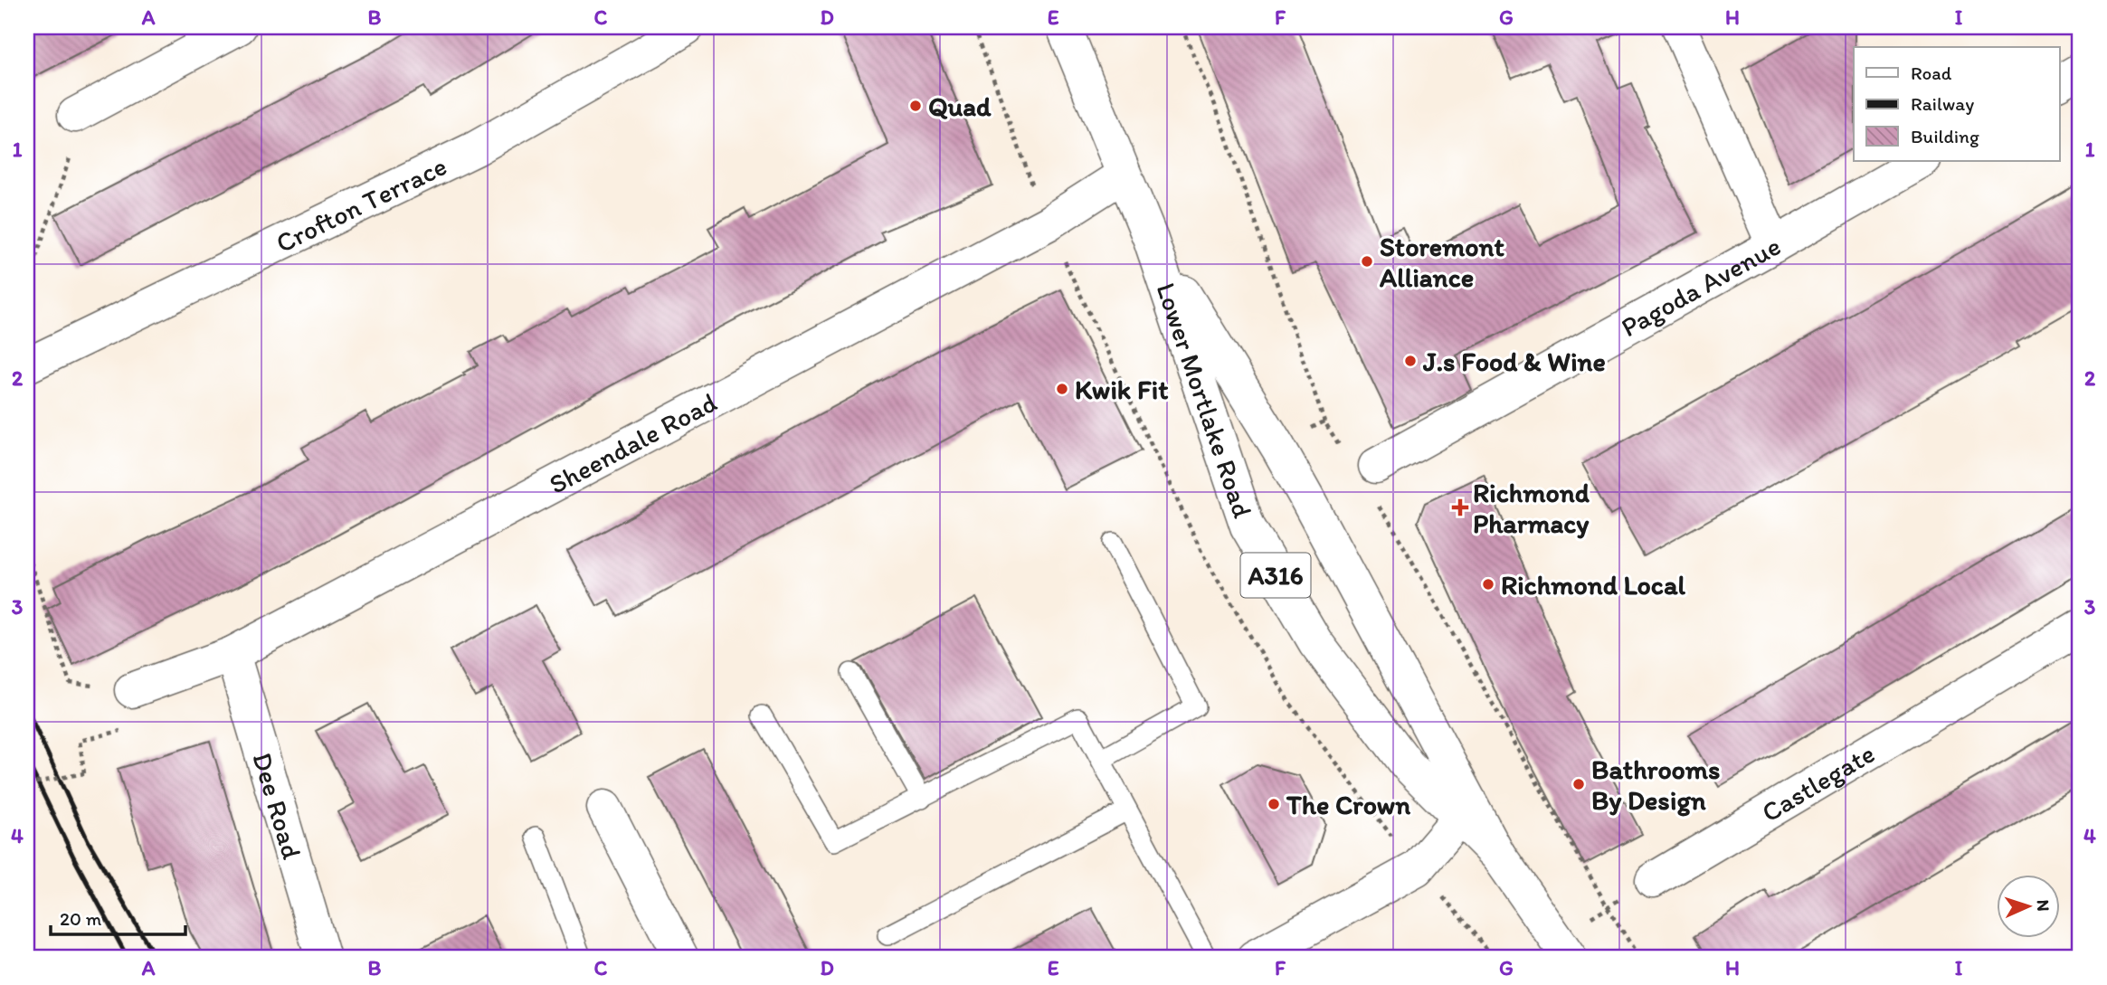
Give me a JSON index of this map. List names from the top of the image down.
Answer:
{
  "streets": {
    "main road": [
      "Crofton Terrace",
      "Pagoda Avenue",
      "Lower Mortlake Road",
      "Sheendale Road",
      "A316",
      "Castlegate",
      "Dee Road"
    ]
  },
  "crossings": [
    ["Lower Mortlake Road", "Sheendale Road"],
    ["Sheendale Road", "Dee Road"]
  ],
  "places": {
    "other": [
      "Quad",
      "Storemont Alliance",
      "J.s Food & Wine",
      "Kwik Fit",
      "Richmond Local",
      "Bathrooms By Design",
      "The Crown"
    ],
    "health": ["Richmond Pharmacy"]
  },
  "legend": ["Road", "Railway", "Building"],
  "scale_bar": "20 m",
  "north": "right",
  "grid": {
    "columns": [
      "A",
      "B",
      "C",
      "D",
      "E",
      "F",
      "G",
      "H",
      "I"
    ],
    "rows": [
      "1",
      "2",
      "3",
      "4"
    ]
  }
}
